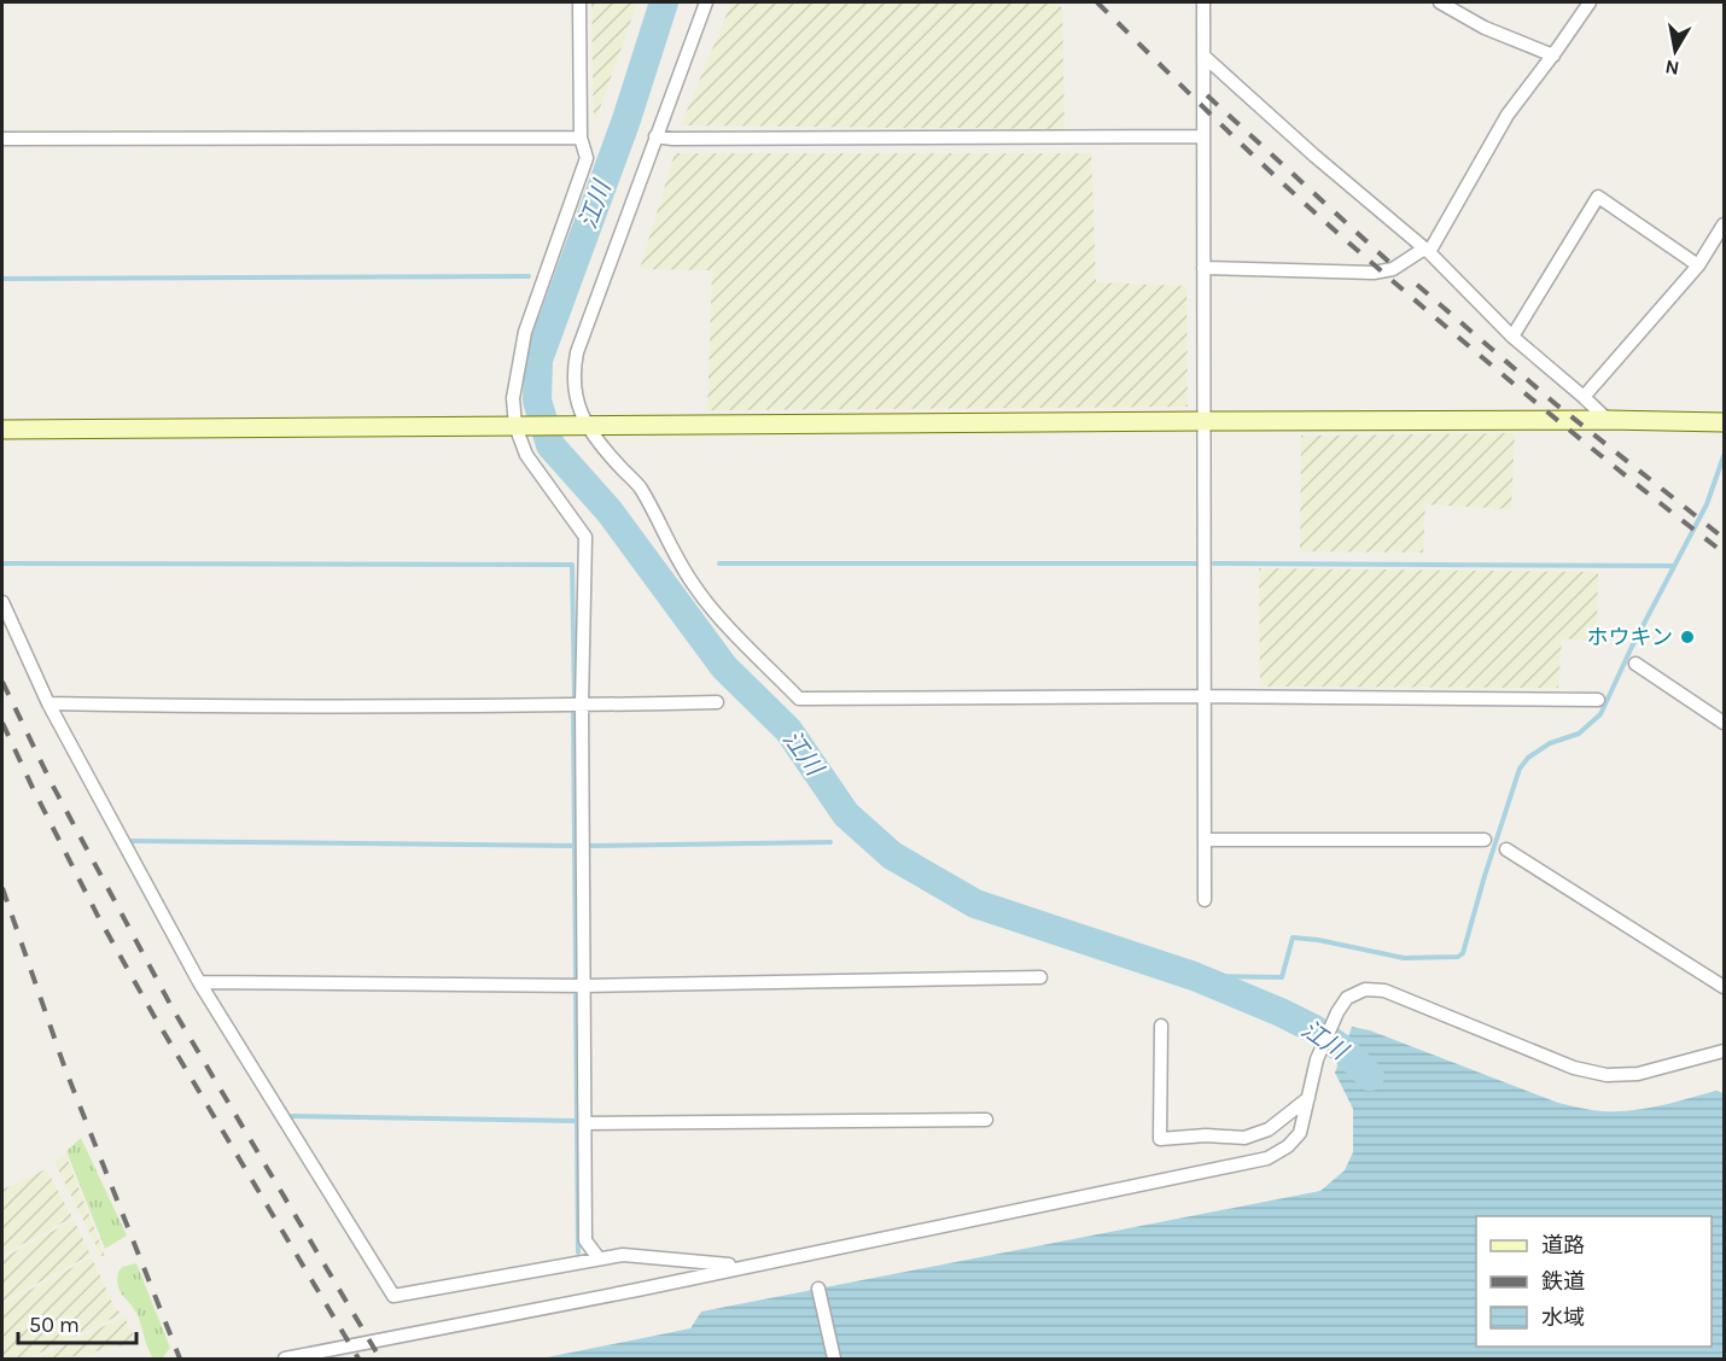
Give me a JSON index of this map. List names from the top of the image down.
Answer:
{
  "water": ["江川"],
  "places": ["ホウキン"],
  "legend": ["道路", "鉄道", "水域"],
  "scale_bar": "50 m",
  "north": "bottom"
}
